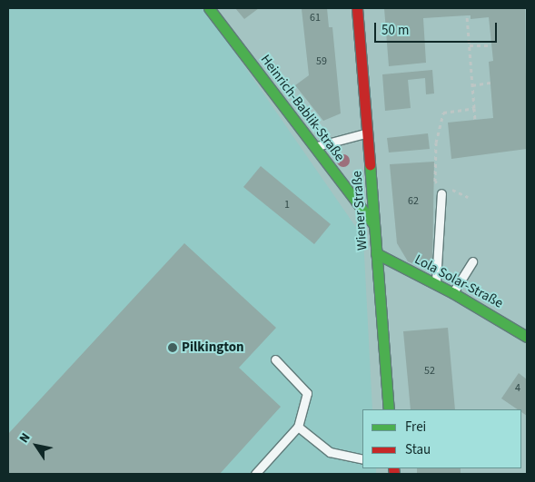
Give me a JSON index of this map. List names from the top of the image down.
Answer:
{
  "streets": {
    "street": ["Heinrich-Bablik-Straße", "Wiener Straße", "Lola Solar-Straße"]
  },
  "crossings": [
    ["Heinrich-Bablik-Straße", "Wiener Straße"],
    ["Wiener Straße", "Lola Solar-Straße"]
  ],
  "places": ["Pilkington"],
  "house_numbers": [
    "61",
    "59",
    "62",
    "1",
    "52",
    "4"
  ],
  "legend": ["Frei", "Stau"],
  "scale_bar": "50 m",
  "north": "top left"
}
